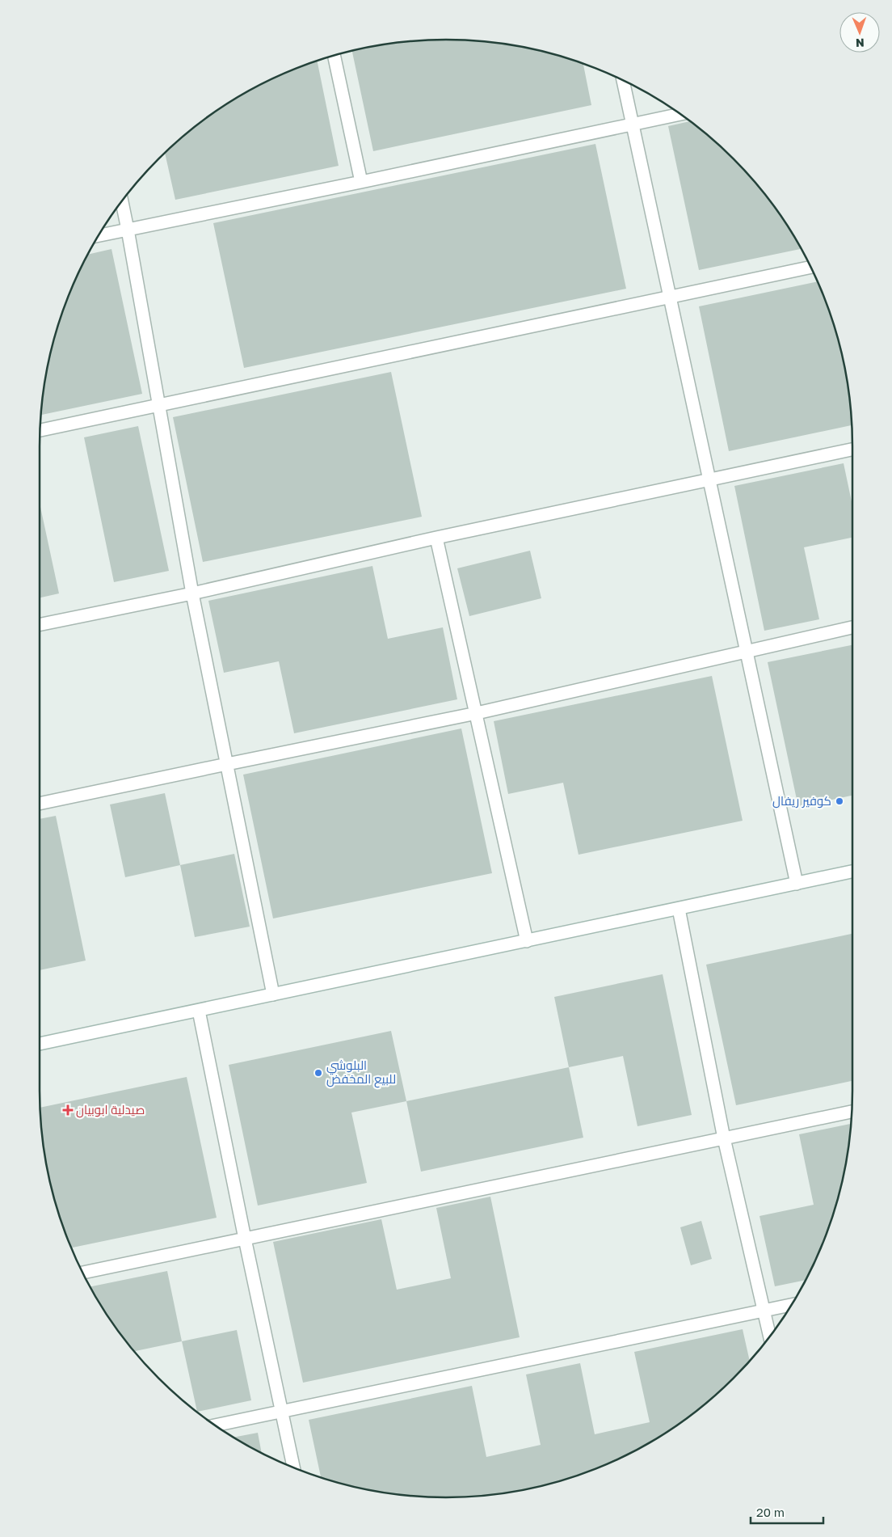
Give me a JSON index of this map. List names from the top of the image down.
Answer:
{
  "places": {
    "other": ["كوفير ريفال", "البلوشي للبيع المخفض"],
    "health": ["صيدلية ابوبيان"]
  },
  "scale_bar": "20 m",
  "north": "bottom"
}
